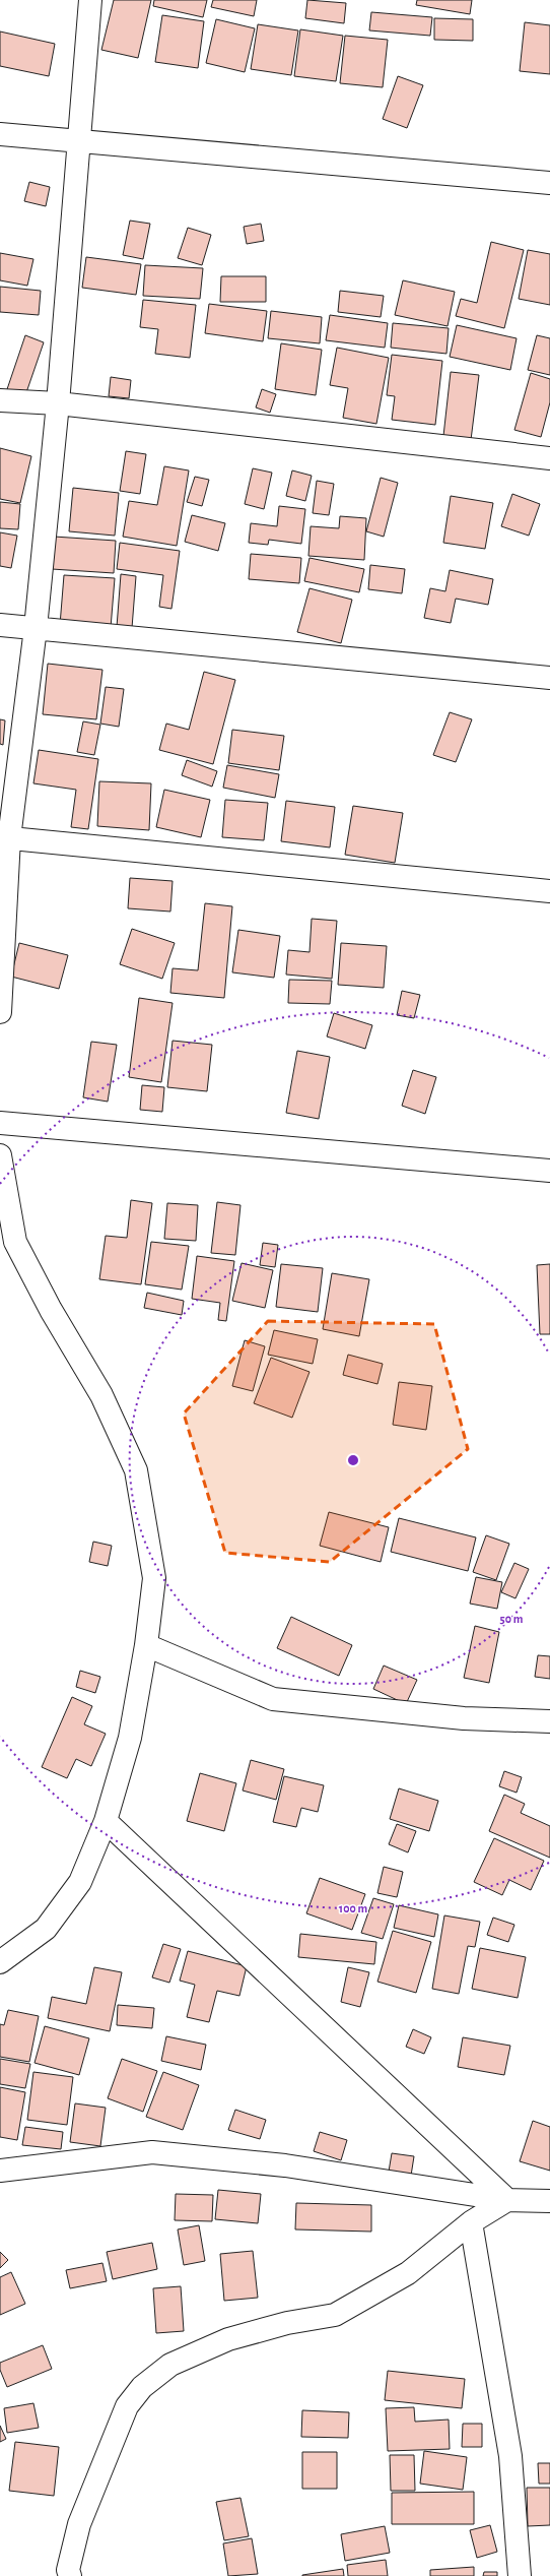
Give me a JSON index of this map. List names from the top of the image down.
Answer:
{
  "rings": ["50 m", "100 m"]
}
